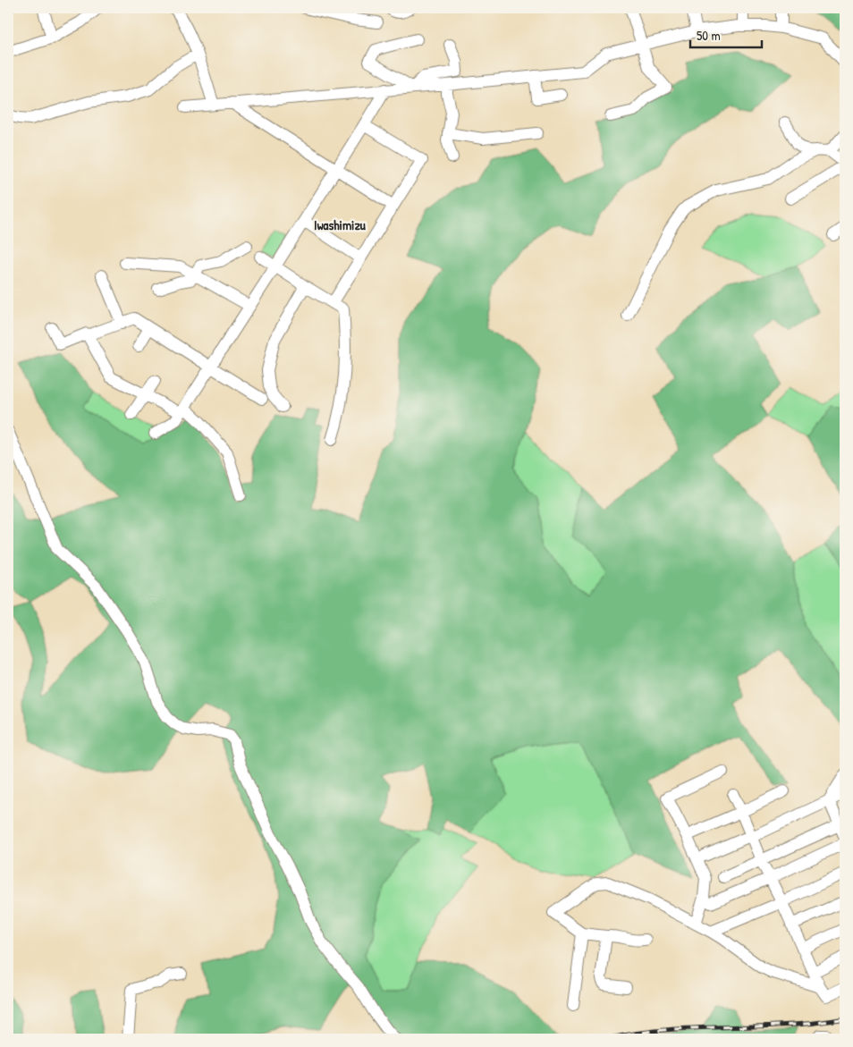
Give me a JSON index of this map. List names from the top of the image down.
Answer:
{
  "districts": ["Iwashimizu"],
  "scale_bar": "50 m"
}
